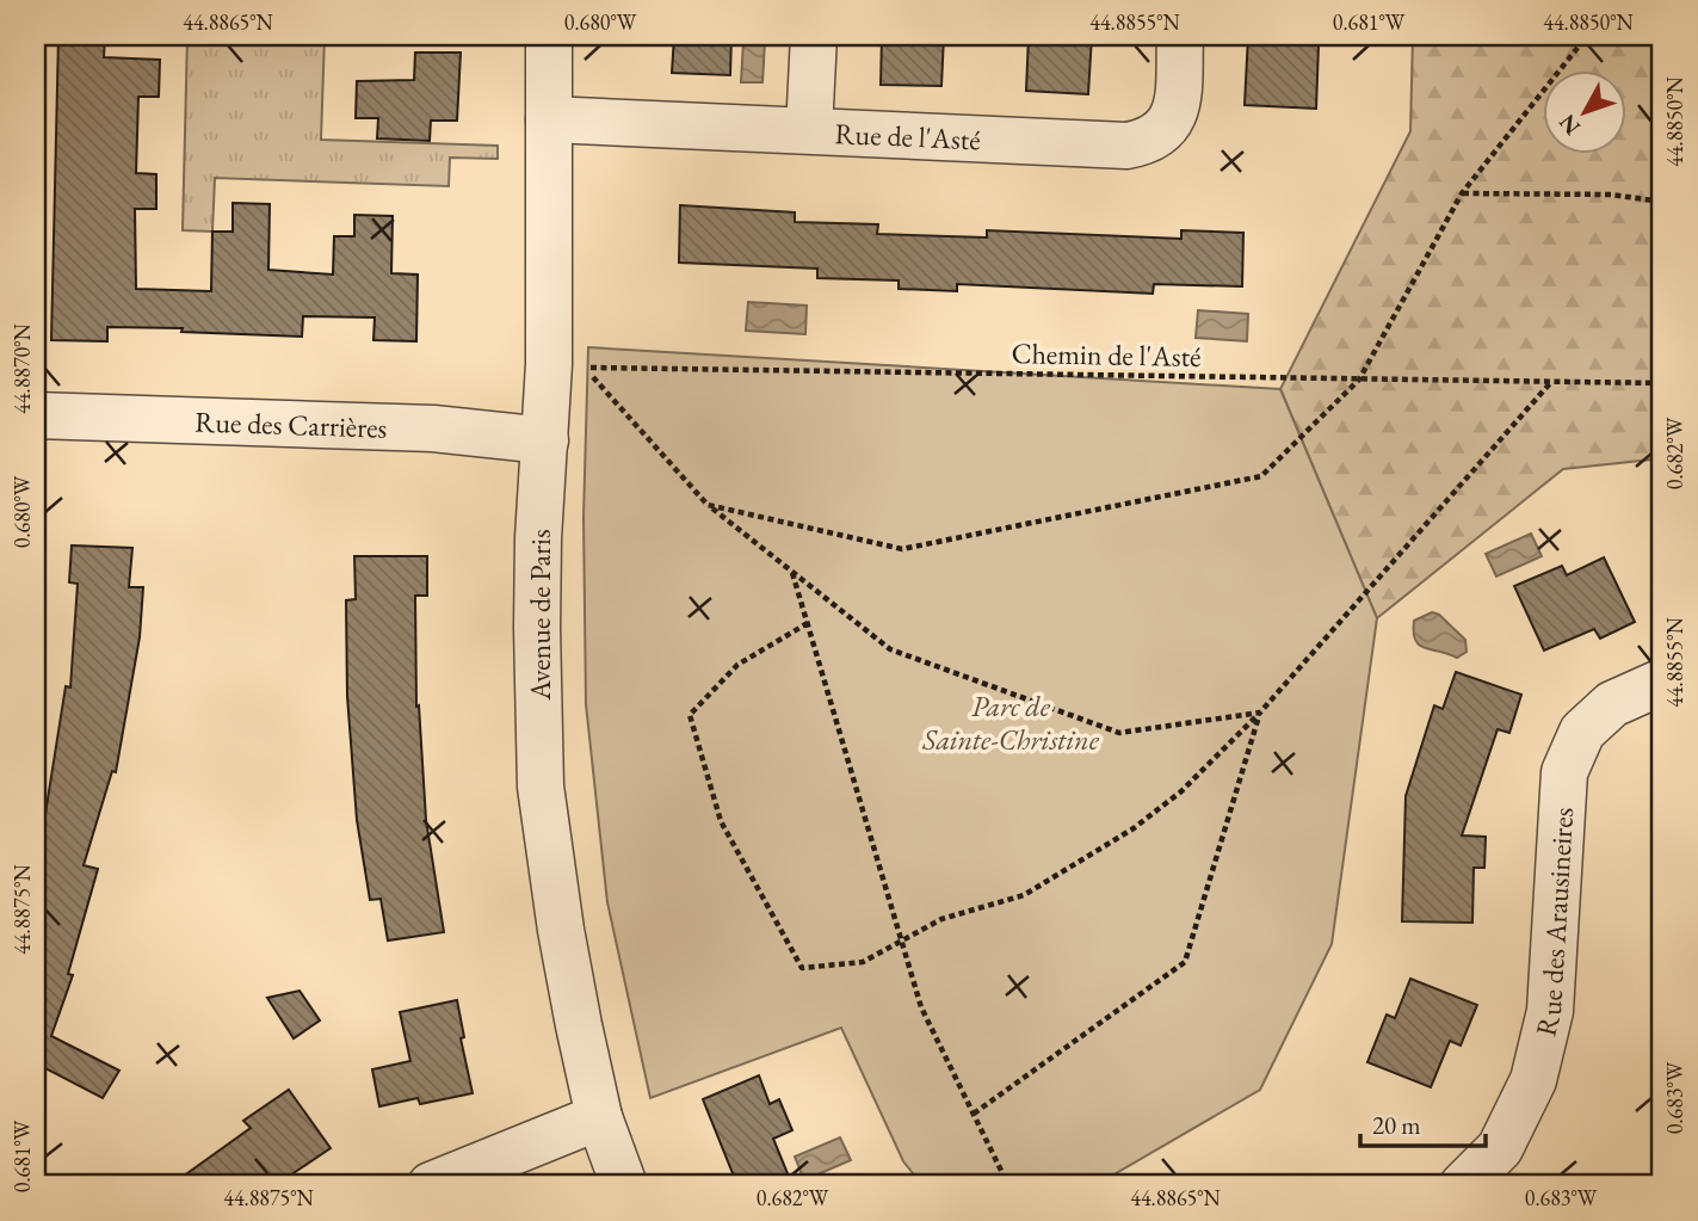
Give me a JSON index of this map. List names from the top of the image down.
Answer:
{
  "streets": {
    "street": [
      "Rue de l'Asté",
      "Rue des Carrières",
      "Avenue de Paris",
      "Rue des Arausineires"
    ],
    "path": ["Chemin de l'Asté"]
  },
  "crossings": [
    ["Rue de l'Asté", "Avenue de Paris"],
    ["Rue des Carrières", "Avenue de Paris"]
  ],
  "parks": ["Parc de Sainte-Christine"],
  "scale_bar": "20 m",
  "north": "bottom left",
  "coordinates": [
    "44.8865°N",
    "0.680°W",
    "44.8855°N",
    "0.681°W",
    "44.8850°N",
    "44.8870°N",
    "0.682°W",
    "44.8875°N",
    "0.683°W"
  ]
}
